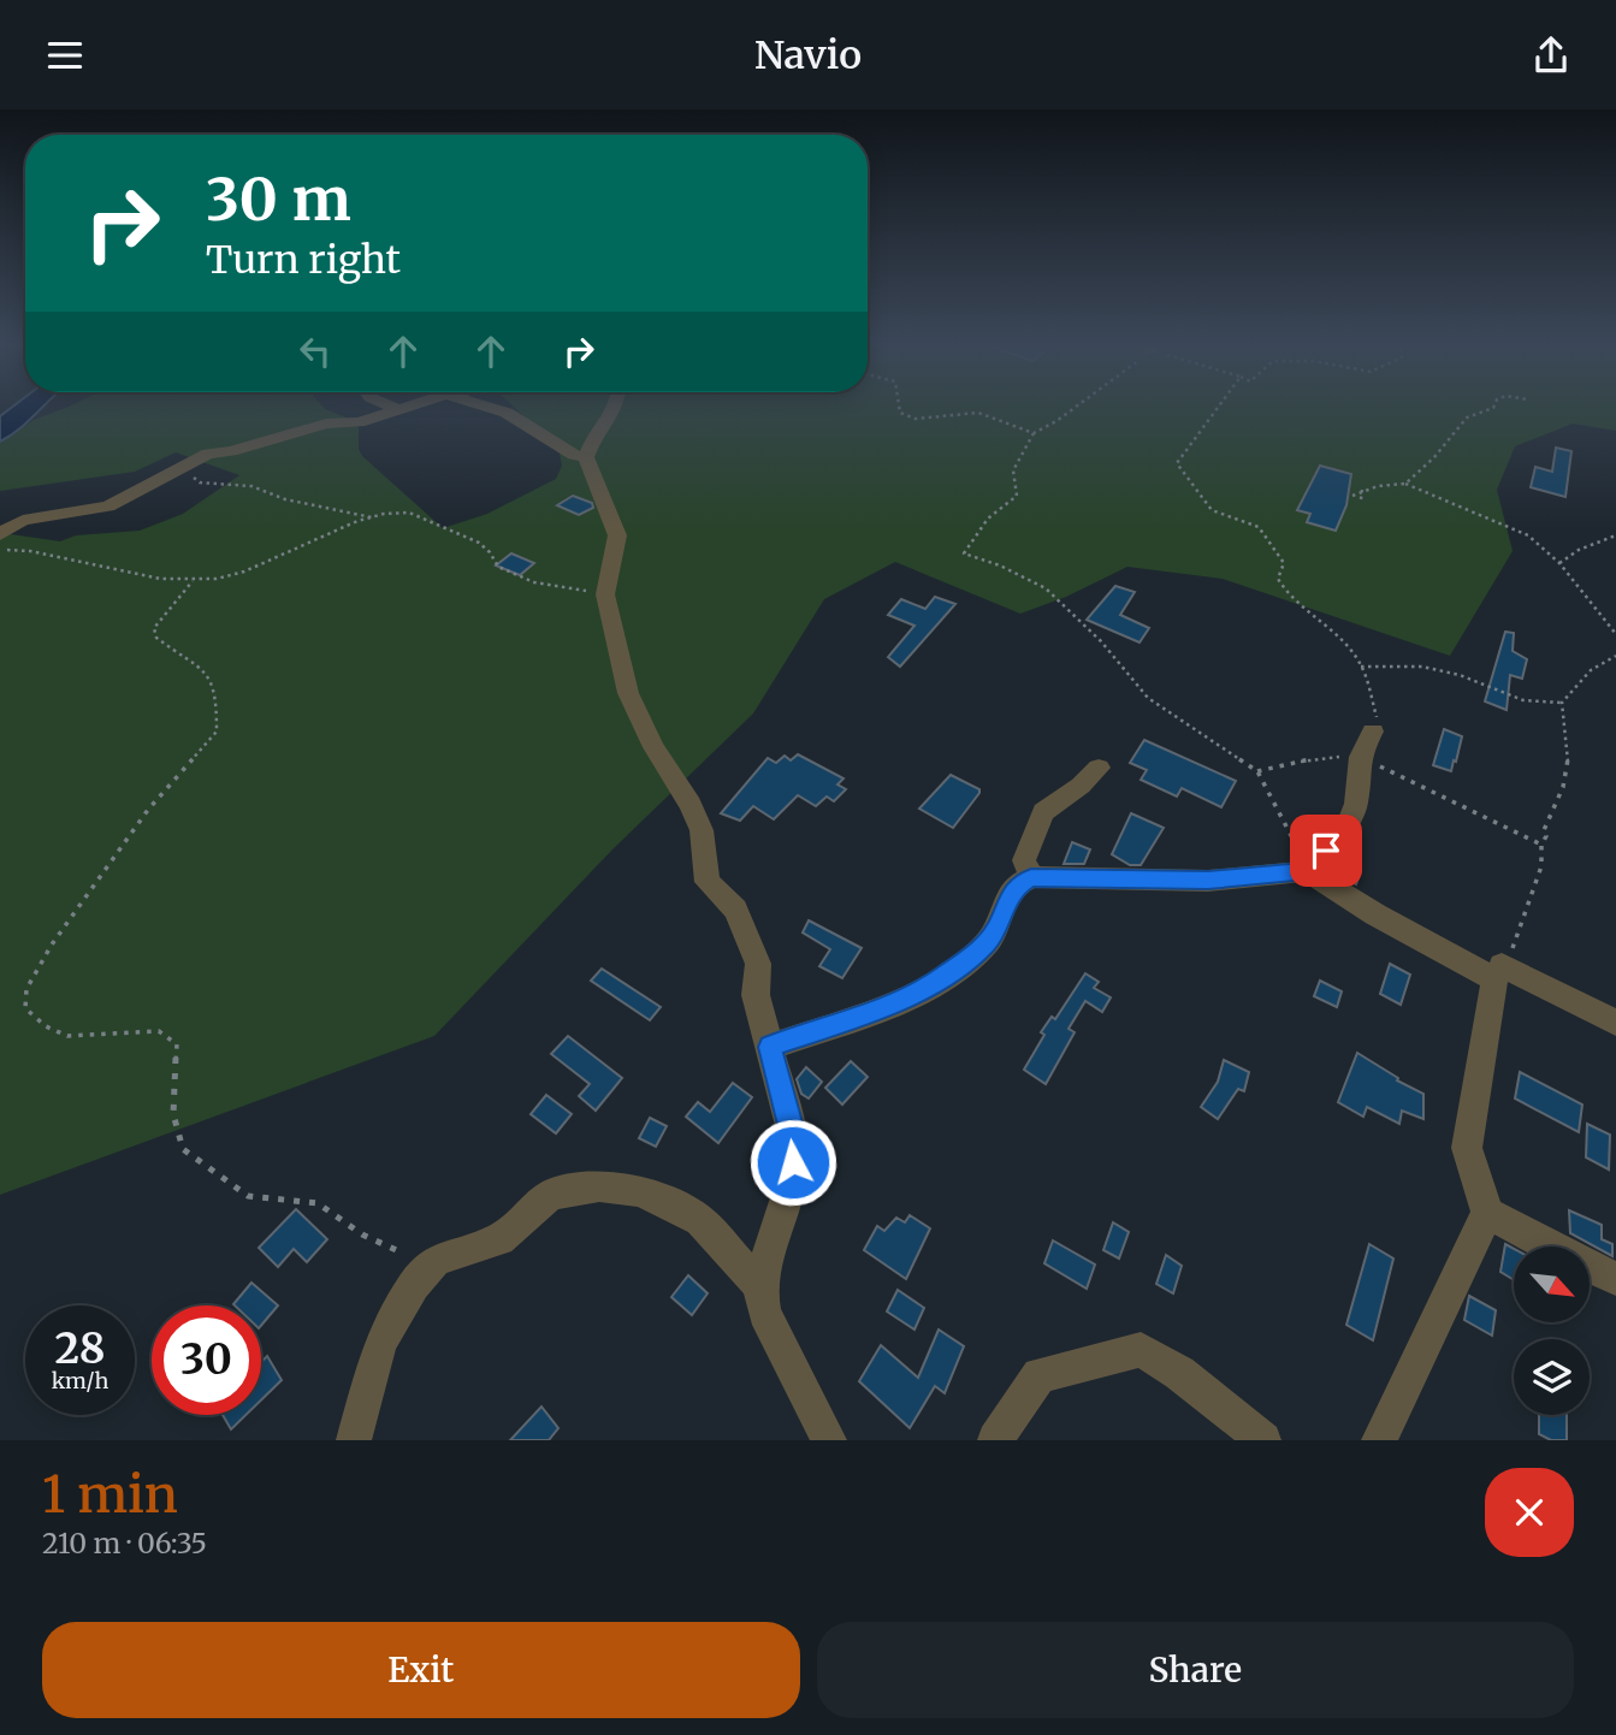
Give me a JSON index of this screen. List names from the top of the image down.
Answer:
{
  "north": "bottom right",
  "page": {
    "header": "Navio",
    "turn": ["30 m", "Turn right"],
    "speed": "28 km/h",
    "limit": "30",
    "heading": ["1 min", "210 m · 06:35"],
    "buttons": ["Exit", "Share"]
  }
}
